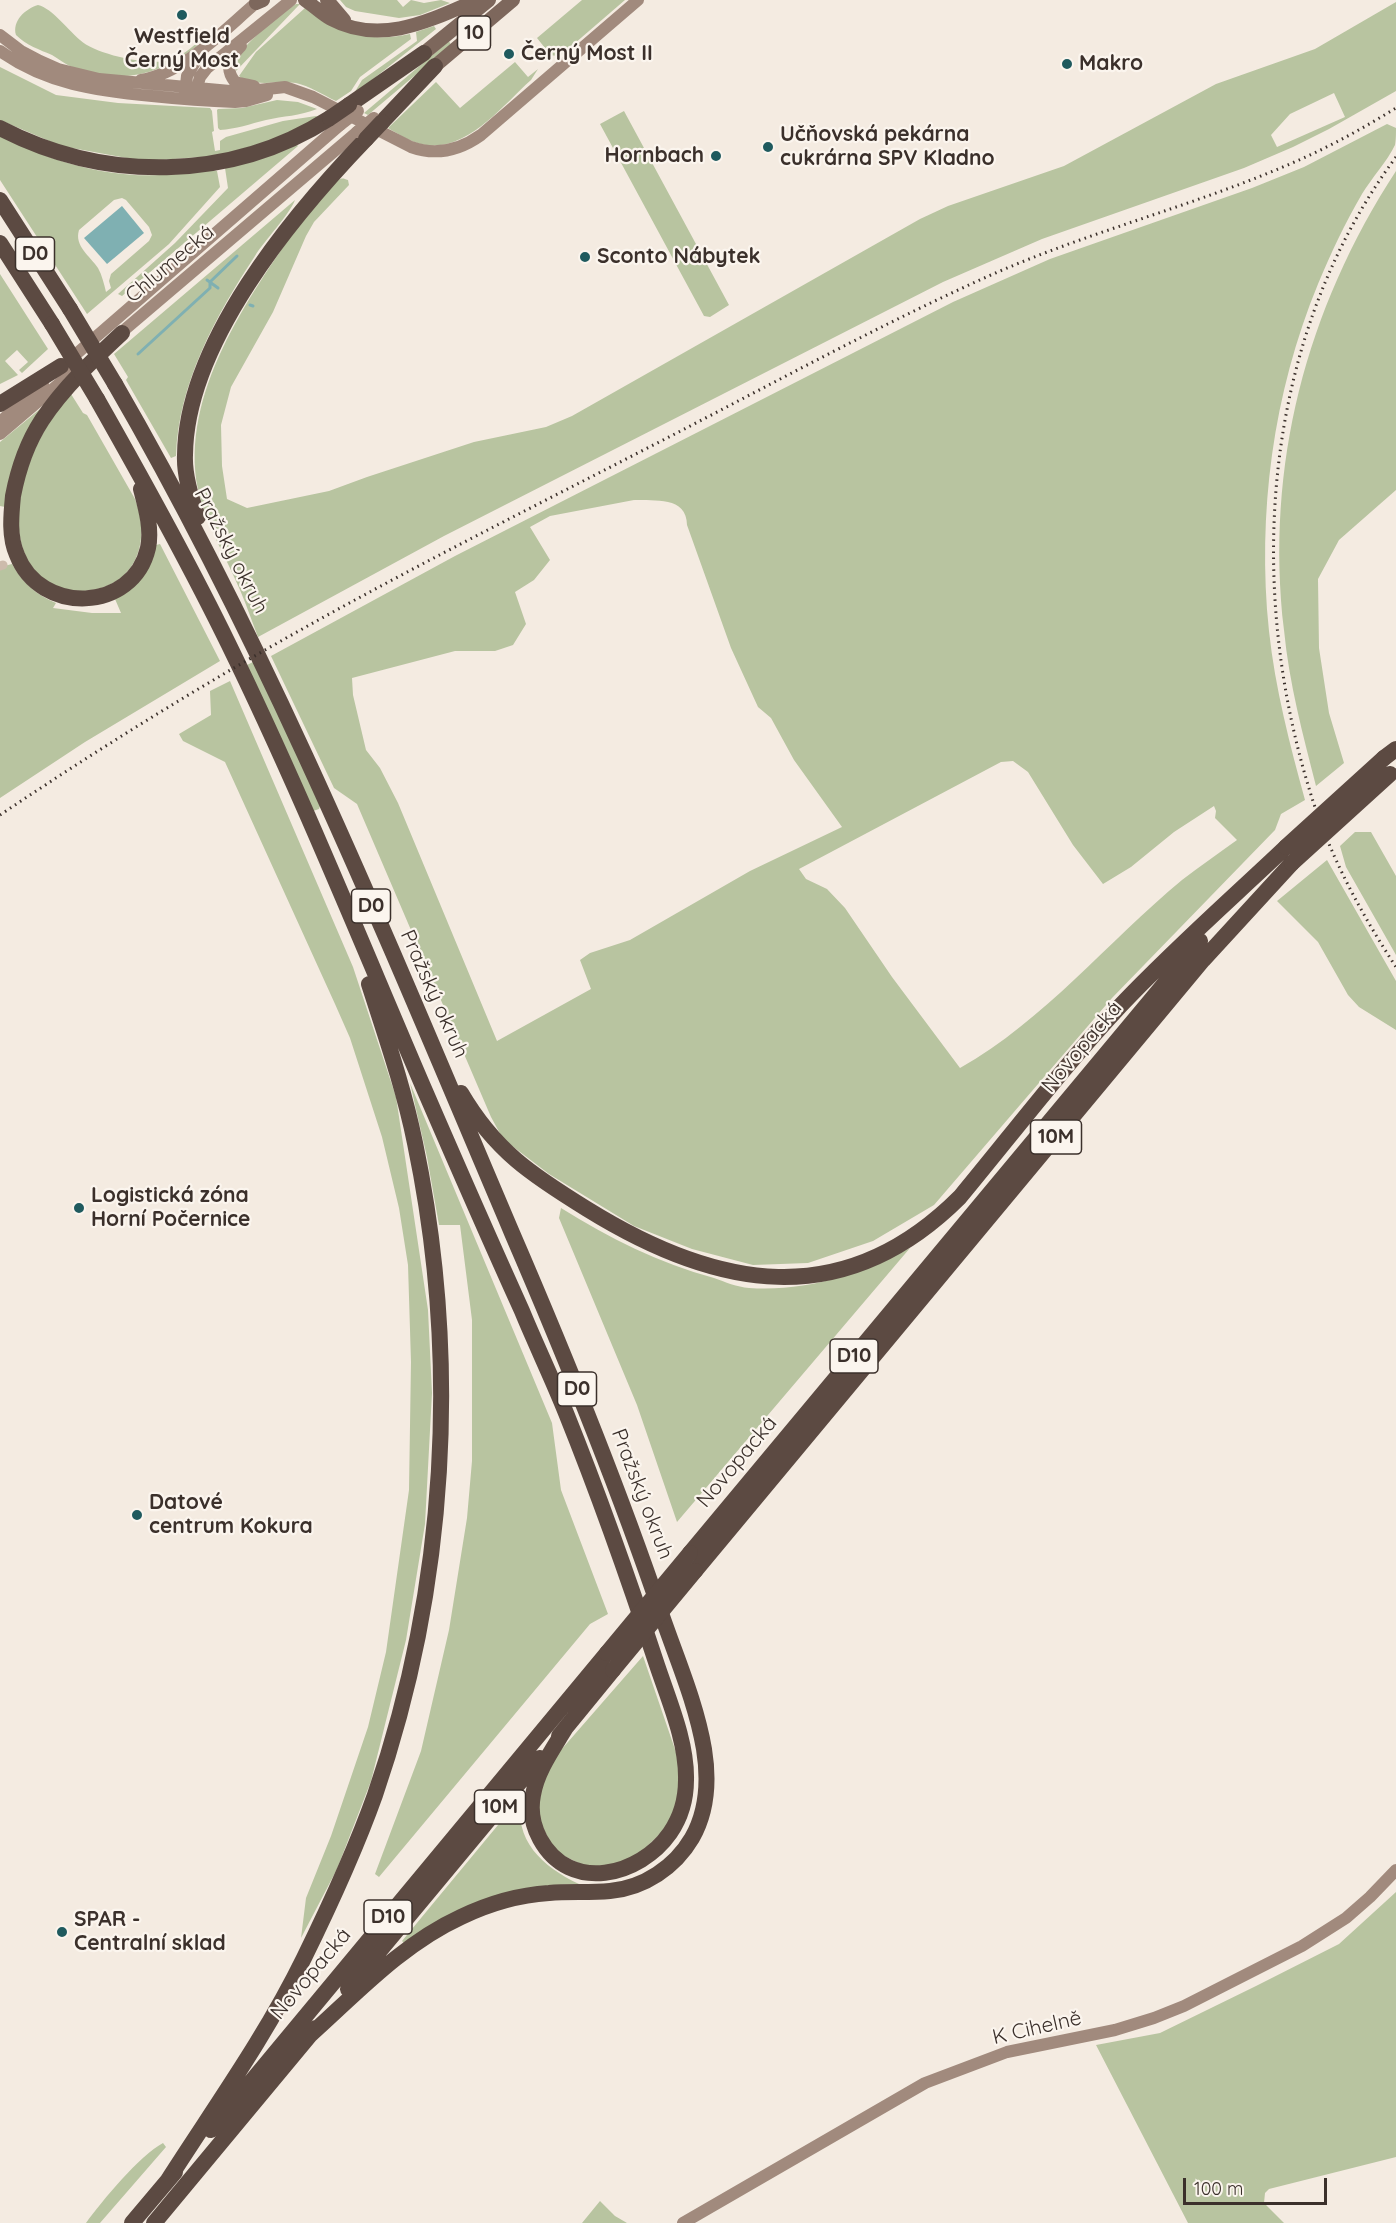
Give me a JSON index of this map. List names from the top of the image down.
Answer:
{
  "streets": {
    "highway": [
      "D0",
      "Pražský okruh",
      "Novopacká",
      "10M",
      "D10"
    ],
    "main road": ["10"],
    "street": ["Chlumecká", "K Cihelně"]
  },
  "crossings": [
    ["Pražský okruh", "Novopacká"]
  ],
  "places": [
    "Westfield Černý Most",
    "Černý Most II",
    "Makro",
    "Učňovská pekárna cukrárna SPV Kladno",
    "Hornbach",
    "Sconto Nábytek",
    "Logistická zóna Horní Počernice",
    "Datové centrum Kokura",
    "SPAR - Centralní sklad"
  ],
  "scale_bar": "100 m"
}
